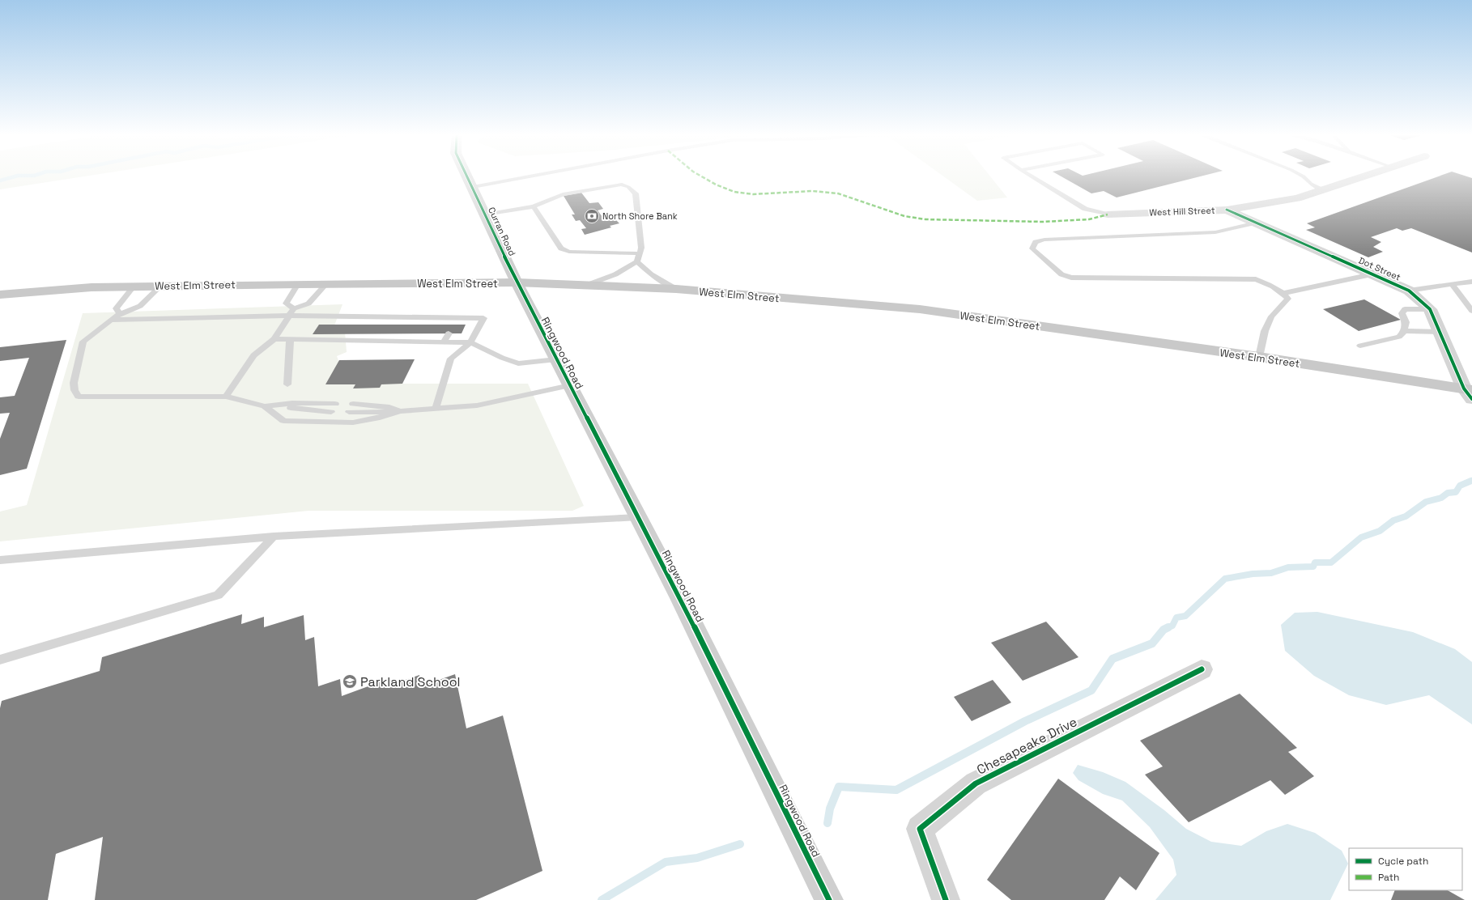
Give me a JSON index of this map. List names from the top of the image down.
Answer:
{
  "streets": {
    "main road": ["West Elm Street"],
    "street": [
      "West Hill Street",
      "Curran Road",
      "Dot Street",
      "Ringwood Road",
      "Chesapeake Drive"
    ]
  },
  "crossings": [
    ["West Hill Street", "Dot Street"],
    ["Curran Road", "West Elm Street"],
    ["Curran Road", "Ringwood Road"],
    ["Dot Street", "West Elm Street"],
    ["West Elm Street", "Ringwood Road"]
  ],
  "places": {
    "bank": ["North Shore Bank"],
    "school or university": ["Parkland School"]
  },
  "legend": ["Cycle path", "Path"]
}
